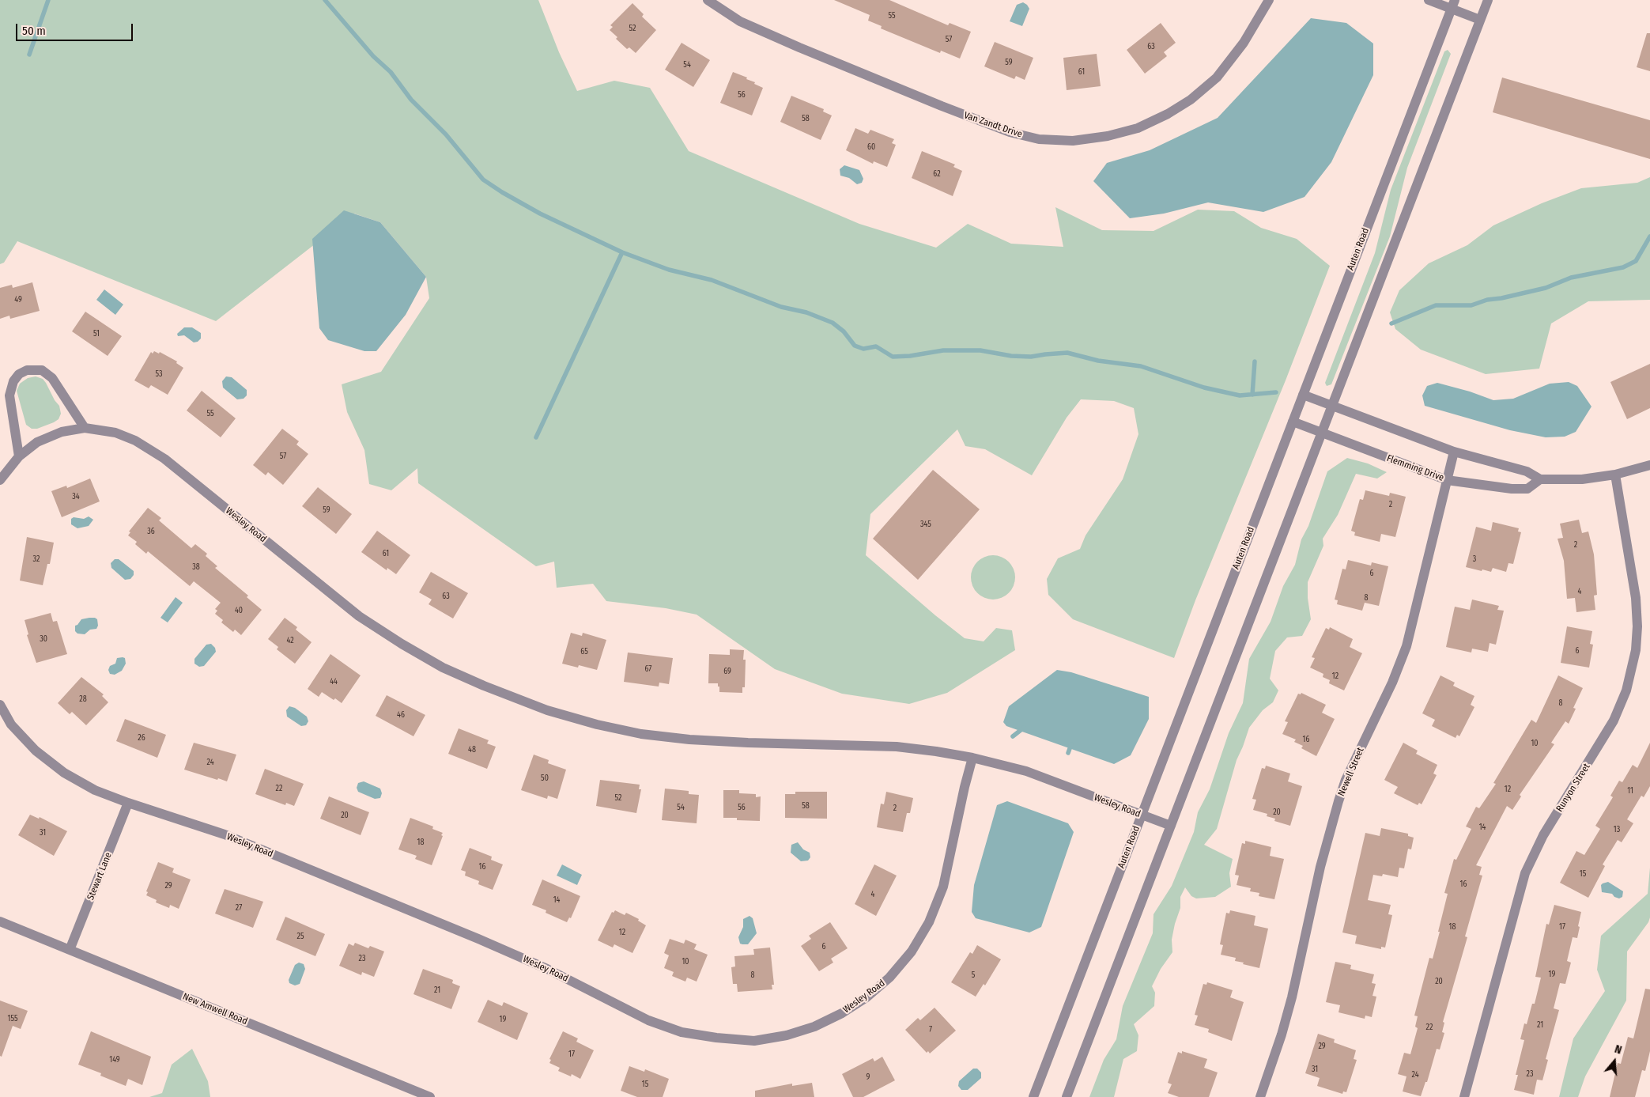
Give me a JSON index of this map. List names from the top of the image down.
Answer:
{
  "streets": {
    "street": [
      "Van Zandt Drive",
      "Auten Road",
      "Flemming Drive",
      "Wesley Road",
      "Newell Street",
      "Runyon Street",
      "Stewart Lane",
      "New Amwell Road"
    ]
  },
  "crossings": [
    ["Auten Road", "Flemming Drive"],
    ["Auten Road", "Wesley Road"],
    ["Flemming Drive", "Newell Street"],
    ["Flemming Drive", "Runyon Street"],
    ["Wesley Road", "Stewart Lane"],
    ["Stewart Lane", "New Amwell Road"]
  ],
  "house_numbers": [
    "55",
    "52",
    "57",
    "63",
    "59",
    "54",
    "61",
    "56",
    "58",
    "60",
    "62",
    "49",
    "51",
    "53",
    "55",
    "57",
    "34",
    "2",
    "59",
    "345",
    "36",
    "2",
    "61",
    "32",
    "3",
    "38",
    "6",
    "4",
    "63",
    "8",
    "40",
    "30",
    "42",
    "6",
    "65",
    "67",
    "69",
    "12",
    "44",
    "28",
    "8",
    "46",
    "26",
    "16",
    "10",
    "48",
    "24",
    "50",
    "22",
    "12",
    "11",
    "52",
    "58",
    "54",
    "56",
    "2",
    "20",
    "20",
    "14",
    "13",
    "31",
    "18",
    "16",
    "15",
    "16",
    "29",
    "4",
    "14",
    "27",
    "18",
    "17",
    "12",
    "25",
    "6",
    "23",
    "10",
    "19",
    "8",
    "5",
    "20",
    "21",
    "155",
    "19",
    "21",
    "22",
    "7",
    "29",
    "17",
    "149",
    "31",
    "23",
    "24",
    "9",
    "15"
  ],
  "scale_bar": "50 m",
  "north": "top"
}
